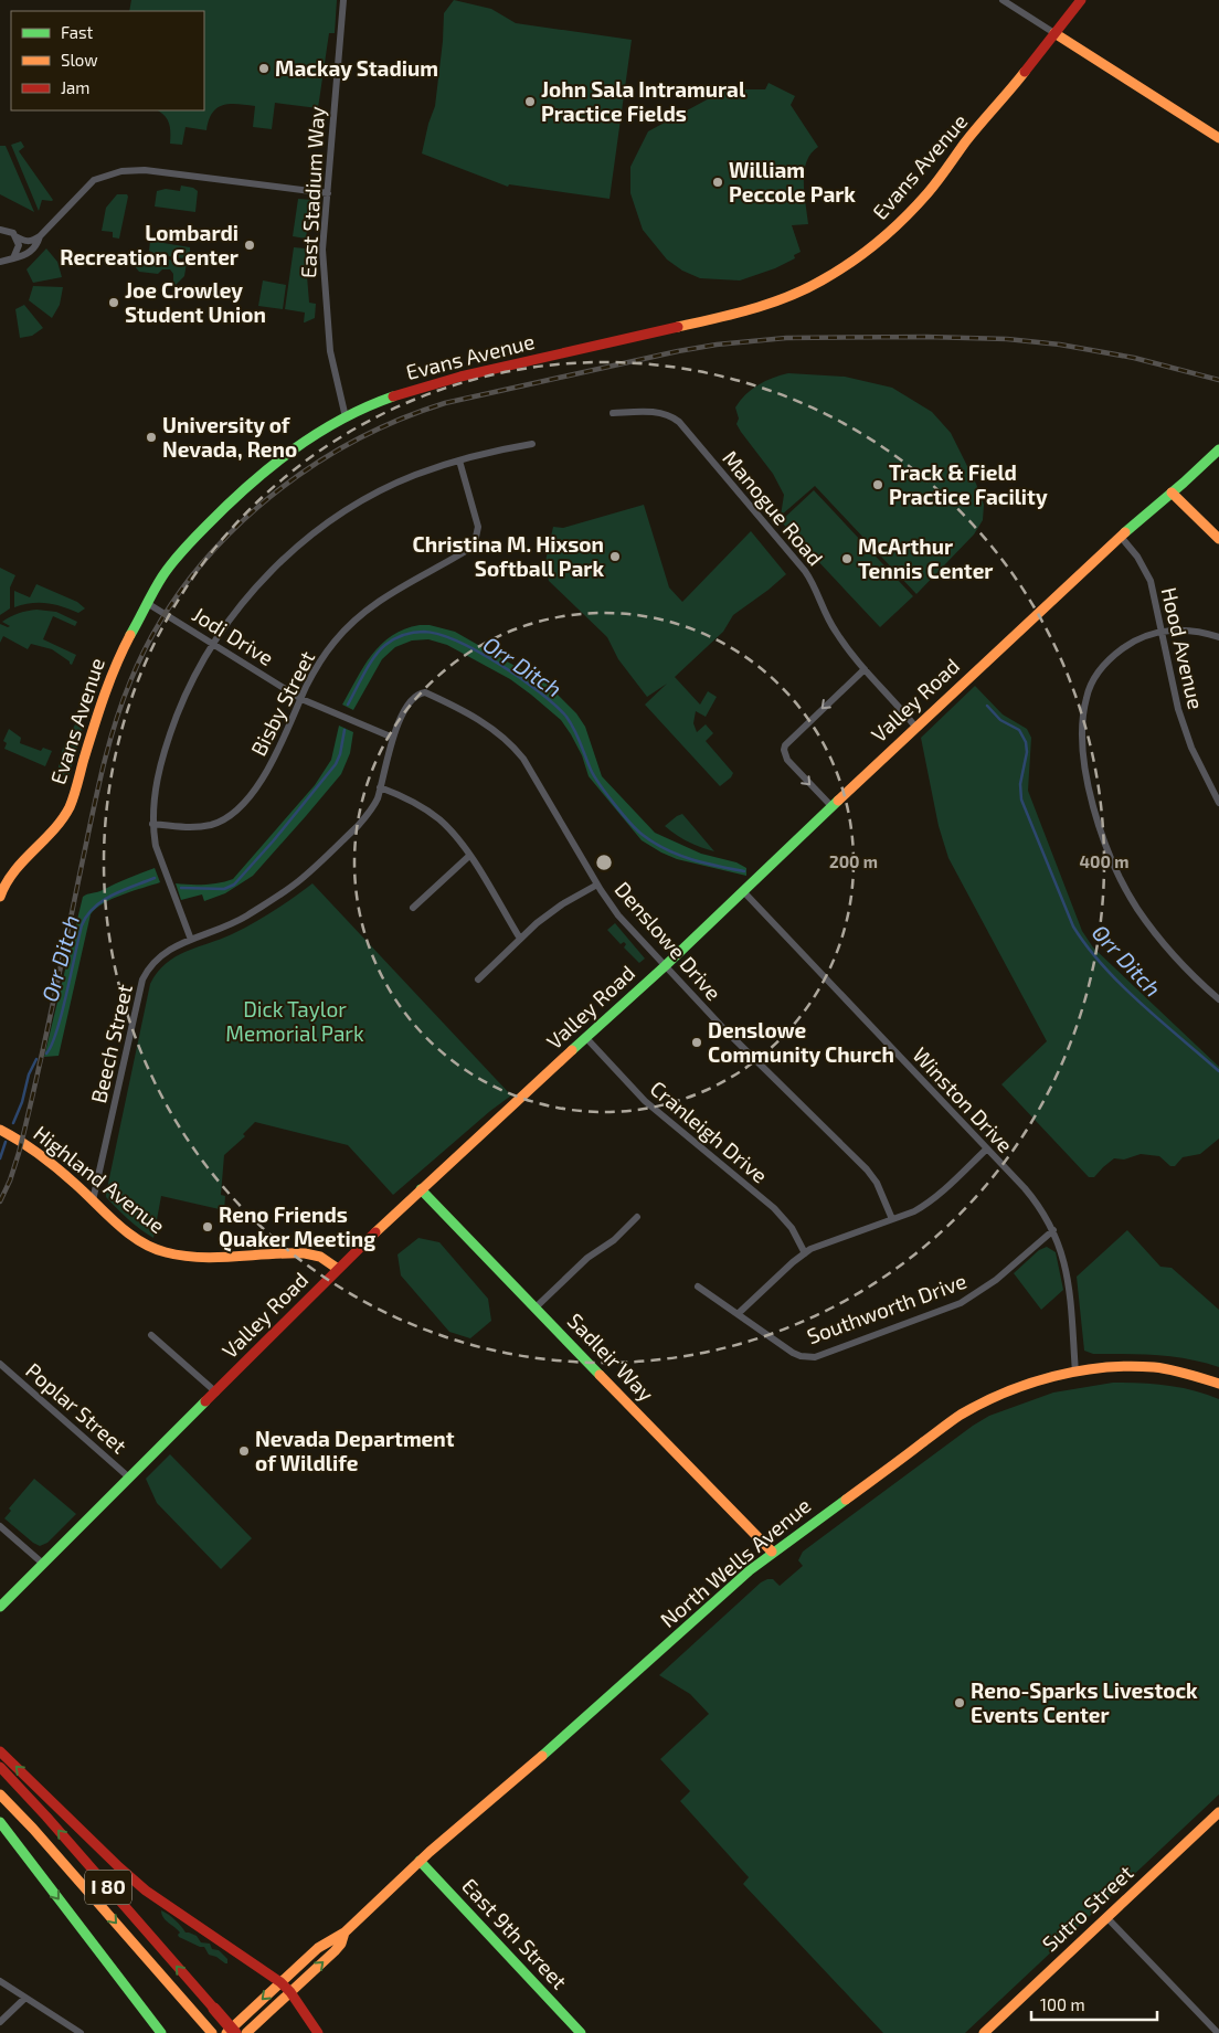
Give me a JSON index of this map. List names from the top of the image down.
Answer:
{
  "streets": {
    "main road": [
      "Evans Avenue",
      "Valley Road",
      "Highland Avenue",
      "Sadleir Way",
      "North Wells Avenue",
      "I 80",
      "Sutro Street",
      "East 9th Street"
    ],
    "street": [
      "East Stadium Way",
      "Manogue Road",
      "Jodi Drive",
      "Hood Avenue",
      "Bisby Street",
      "Denslowe Drive",
      "Beech Street",
      "Winston Drive",
      "Cranleigh Drive",
      "Southworth Drive",
      "Poplar Street"
    ]
  },
  "crossings": [
    ["Evans Avenue", "East Stadium Way"],
    ["Evans Avenue", "Jodi Drive"],
    ["Manogue Road", "Valley Road"],
    ["Jodi Drive", "Bisby Street"],
    ["Jodi Drive", "Beech Street"],
    ["Hood Avenue", "Valley Road"],
    ["Valley Road", "Denslowe Drive"],
    ["Valley Road", "Winston Drive"],
    ["Valley Road", "Cranleigh Drive"],
    ["Valley Road", "Highland Avenue"],
    ["Valley Road", "Sadleir Way"],
    ["Valley Road", "Poplar Street"],
    ["Denslowe Drive", "Beech Street"],
    ["Beech Street", "Highland Avenue"],
    ["Winston Drive", "Southworth Drive"],
    ["Winston Drive", "North Wells Avenue"],
    ["Sadleir Way", "North Wells Avenue"],
    ["North Wells Avenue", "East 9th Street"]
  ],
  "water": ["Orr Ditch"],
  "parks": ["Dick Taylor Memorial Park"],
  "places": [
    "Mackay Stadium",
    "John Sala Intramural Practice Fields",
    "William Peccole Park",
    "Lombardi Recreation Center",
    "Joe Crowley Student Union",
    "University of Nevada, Reno",
    "Track & Field Practice Facility",
    "Christina M. Hixson Softball Park",
    "McArthur Tennis Center",
    "Denslowe Community Church",
    "Reno Friends Quaker Meeting",
    "Nevada Department of Wildlife",
    "Reno-Sparks Livestock Events Center"
  ],
  "legend": ["Fast", "Slow", "Jam"],
  "scale_bar": "100 m",
  "rings": ["200 m", "400 m"]
}
